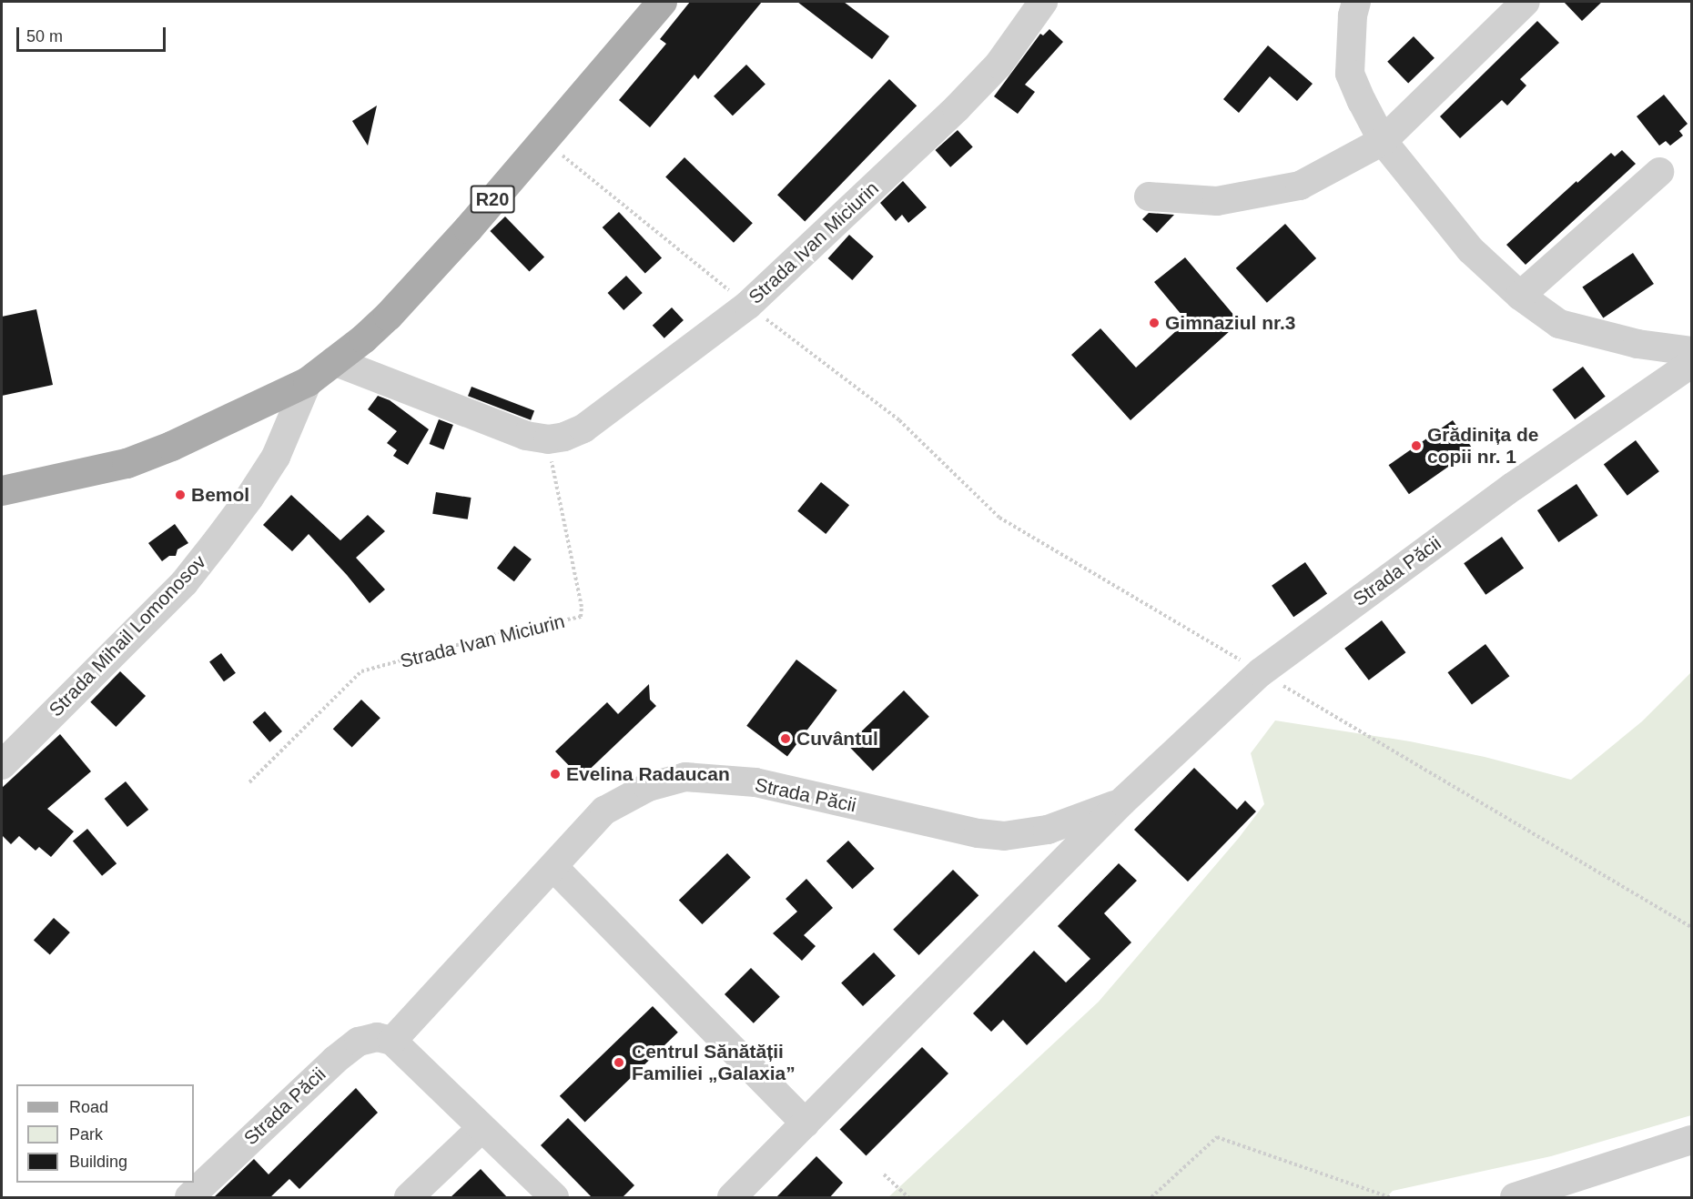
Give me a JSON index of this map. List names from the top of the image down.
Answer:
{
  "streets": {
    "main road": ["R20", "Strada Mihail Lomonosov"],
    "street": ["Strada Ivan Miciurin", "Strada Păcii"]
  },
  "crossings": [
    ["R20", "Strada Mihail Lomonosov"],
    ["Strada Ivan Miciurin", "Strada Mihail Lomonosov"]
  ],
  "places": [
    "Gimnaziul nr.3",
    "Grădinița de copii nr. 1",
    "Bemol",
    "Cuvântul",
    "Evelina Radaucan",
    "Centrul Sănătății Familiei „Galaxia”"
  ],
  "legend": ["Road", "Park", "Building"],
  "scale_bar": "50 m"
}
